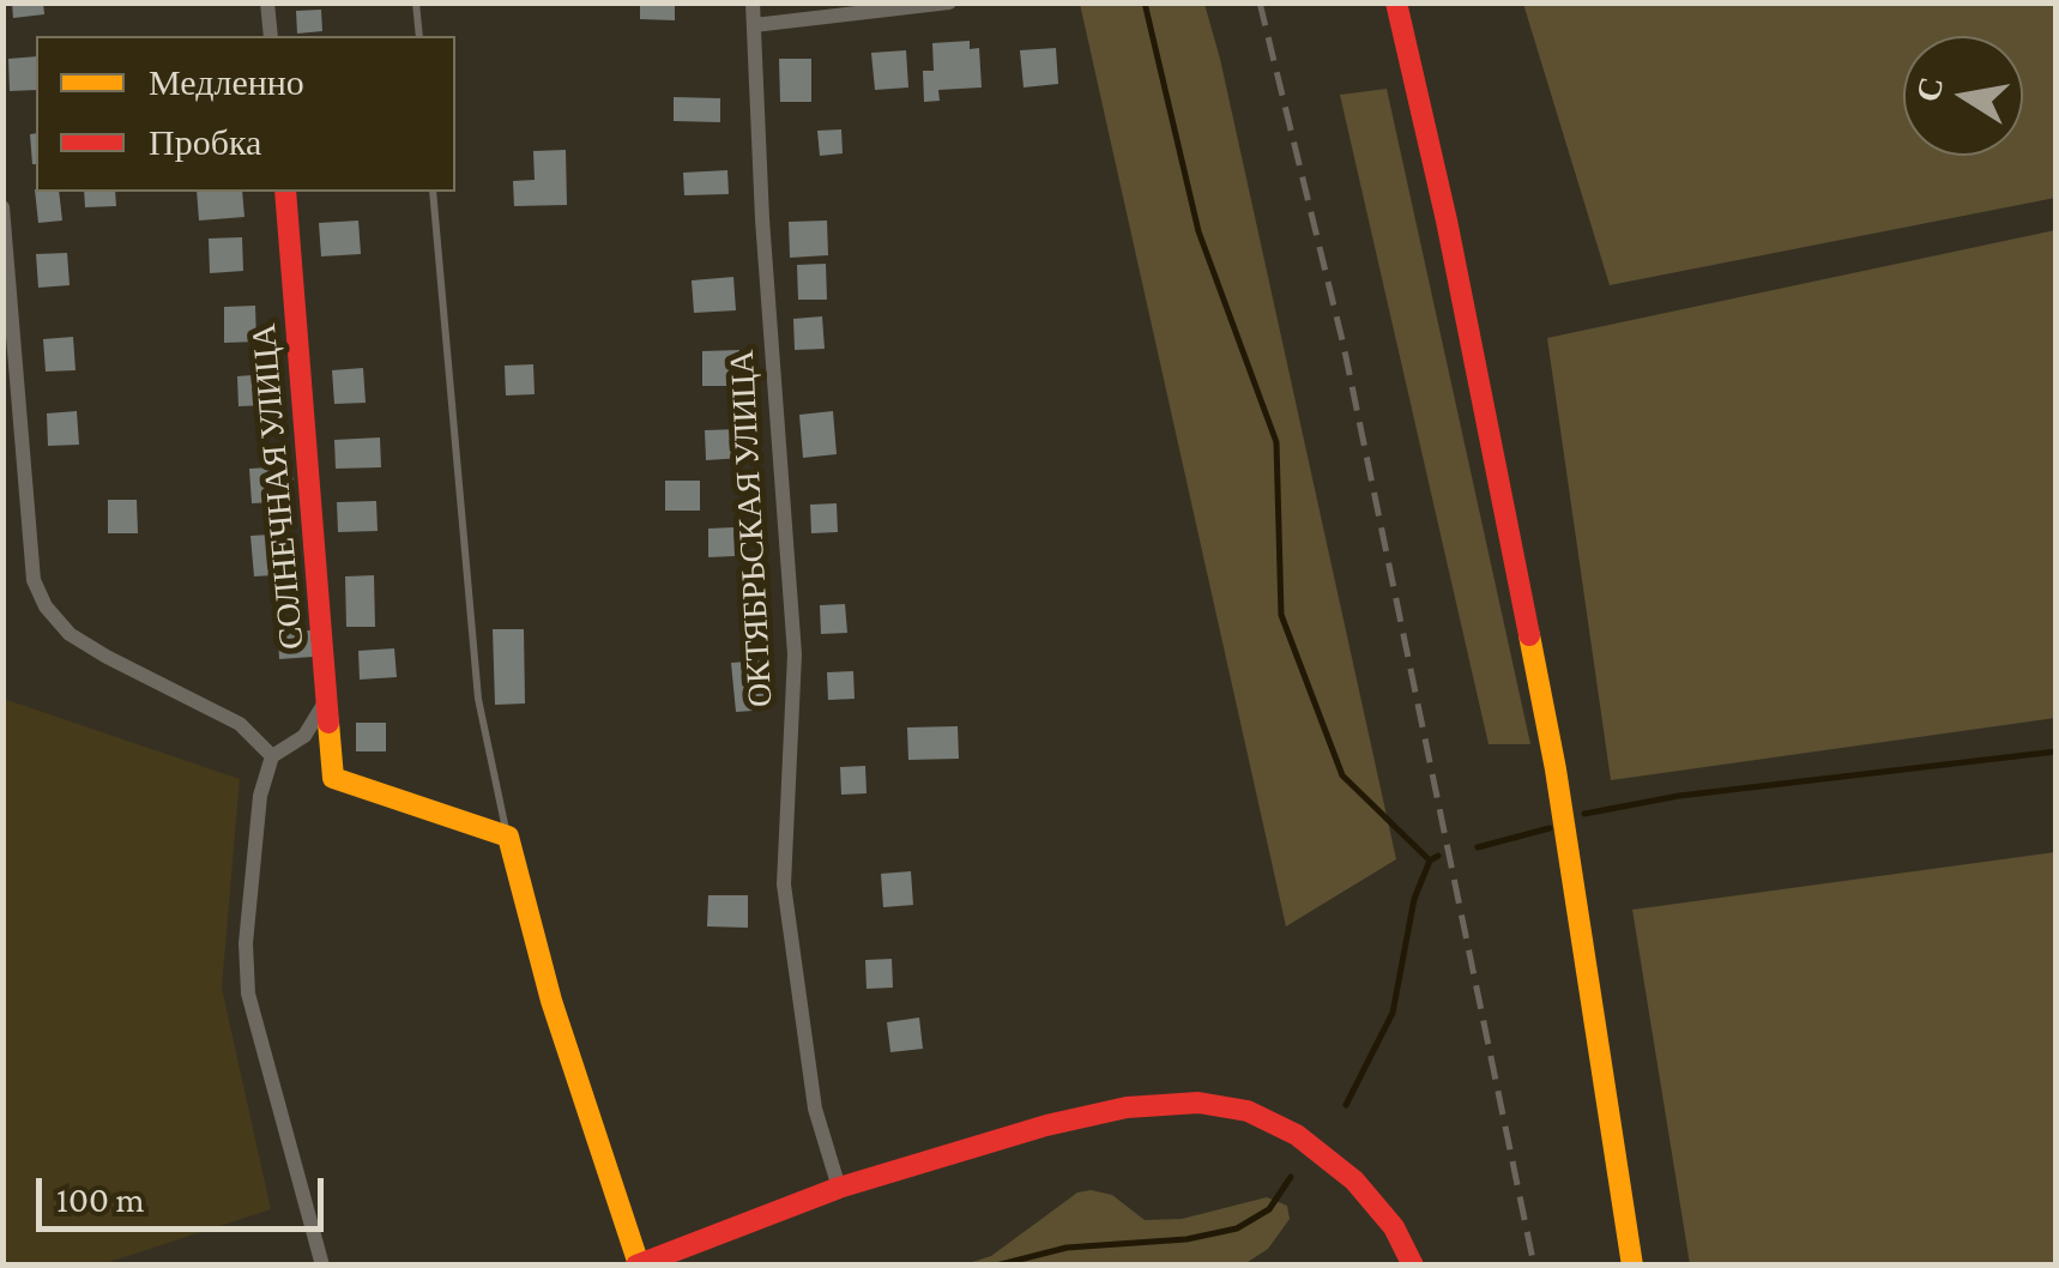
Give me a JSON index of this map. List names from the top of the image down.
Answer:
{
  "streets": {
    "street": ["СОЛНЕЧНАЯ УЛИЦА", "ОКТЯБРЬСКАЯ УЛИЦА"]
  },
  "legend": ["Медленно", "Пробка"],
  "scale_bar": "100 m",
  "north": "left"
}
